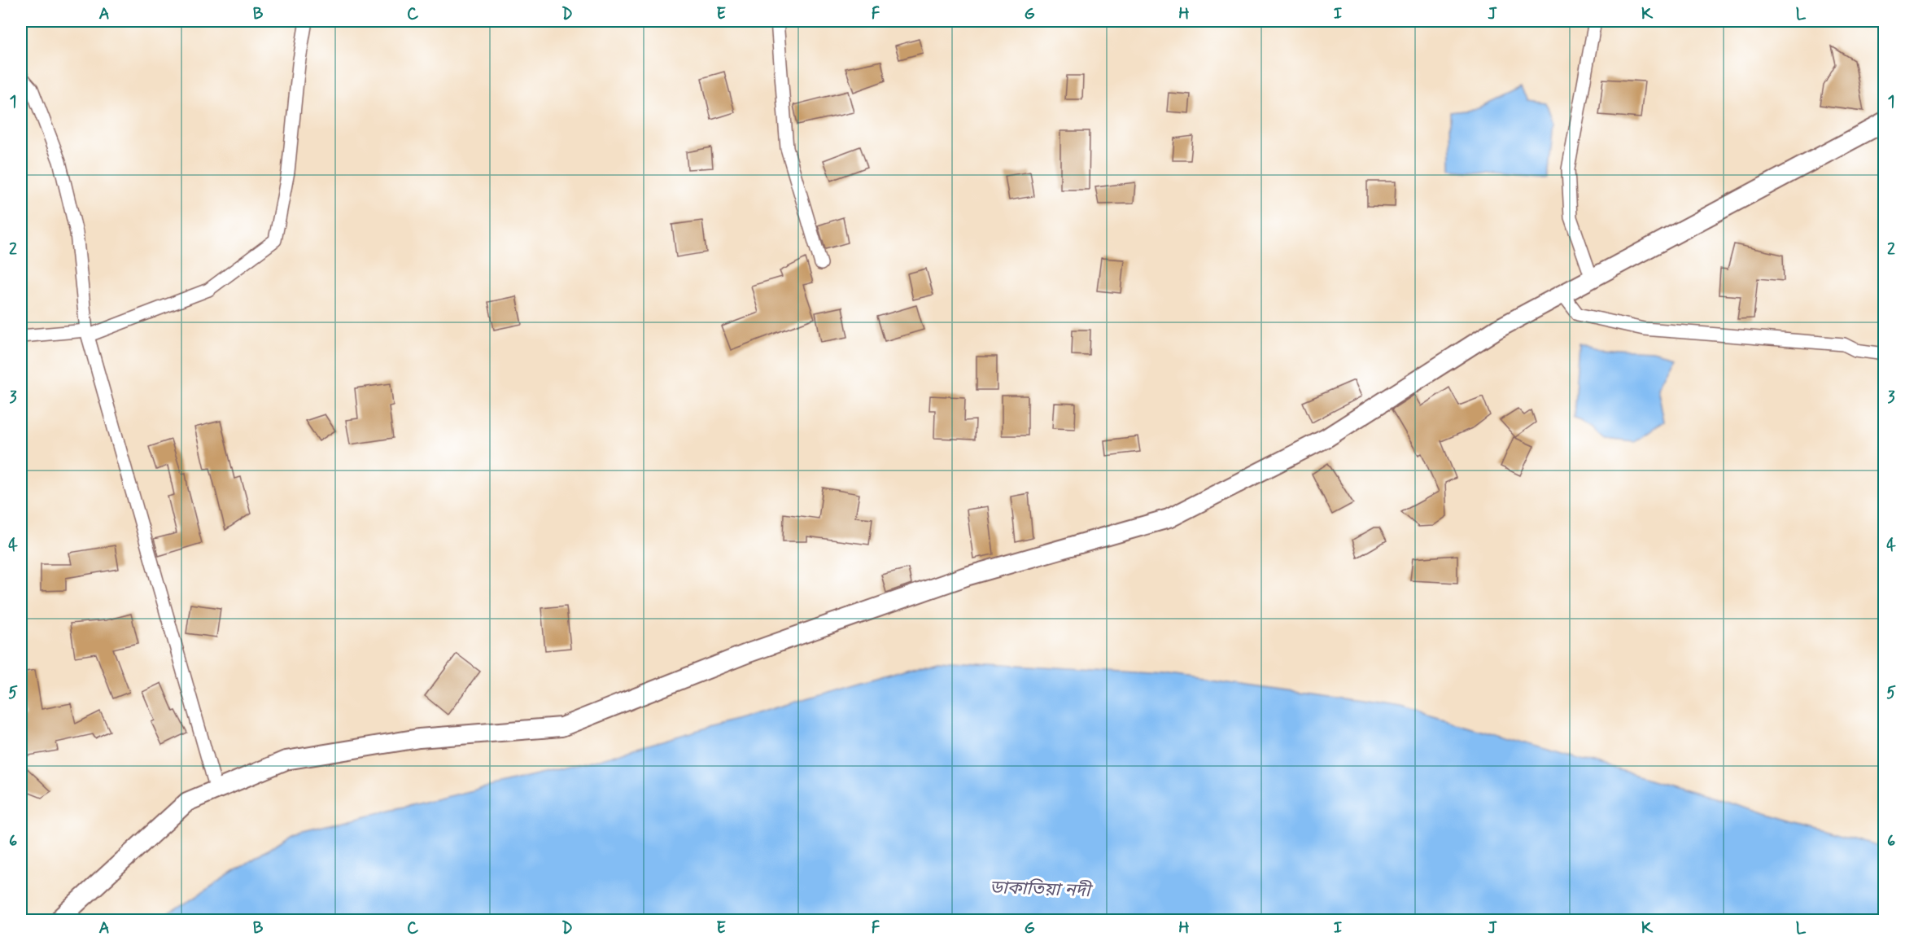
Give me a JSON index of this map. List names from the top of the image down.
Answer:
{
  "water": ["ডাকাতিয়া নদী"],
  "grid": {
    "columns": [
      "A",
      "B",
      "C",
      "D",
      "E",
      "F",
      "G",
      "H",
      "I",
      "J",
      "K",
      "L"
    ],
    "rows": [
      "1",
      "2",
      "3",
      "4",
      "5",
      "6"
    ]
  }
}
